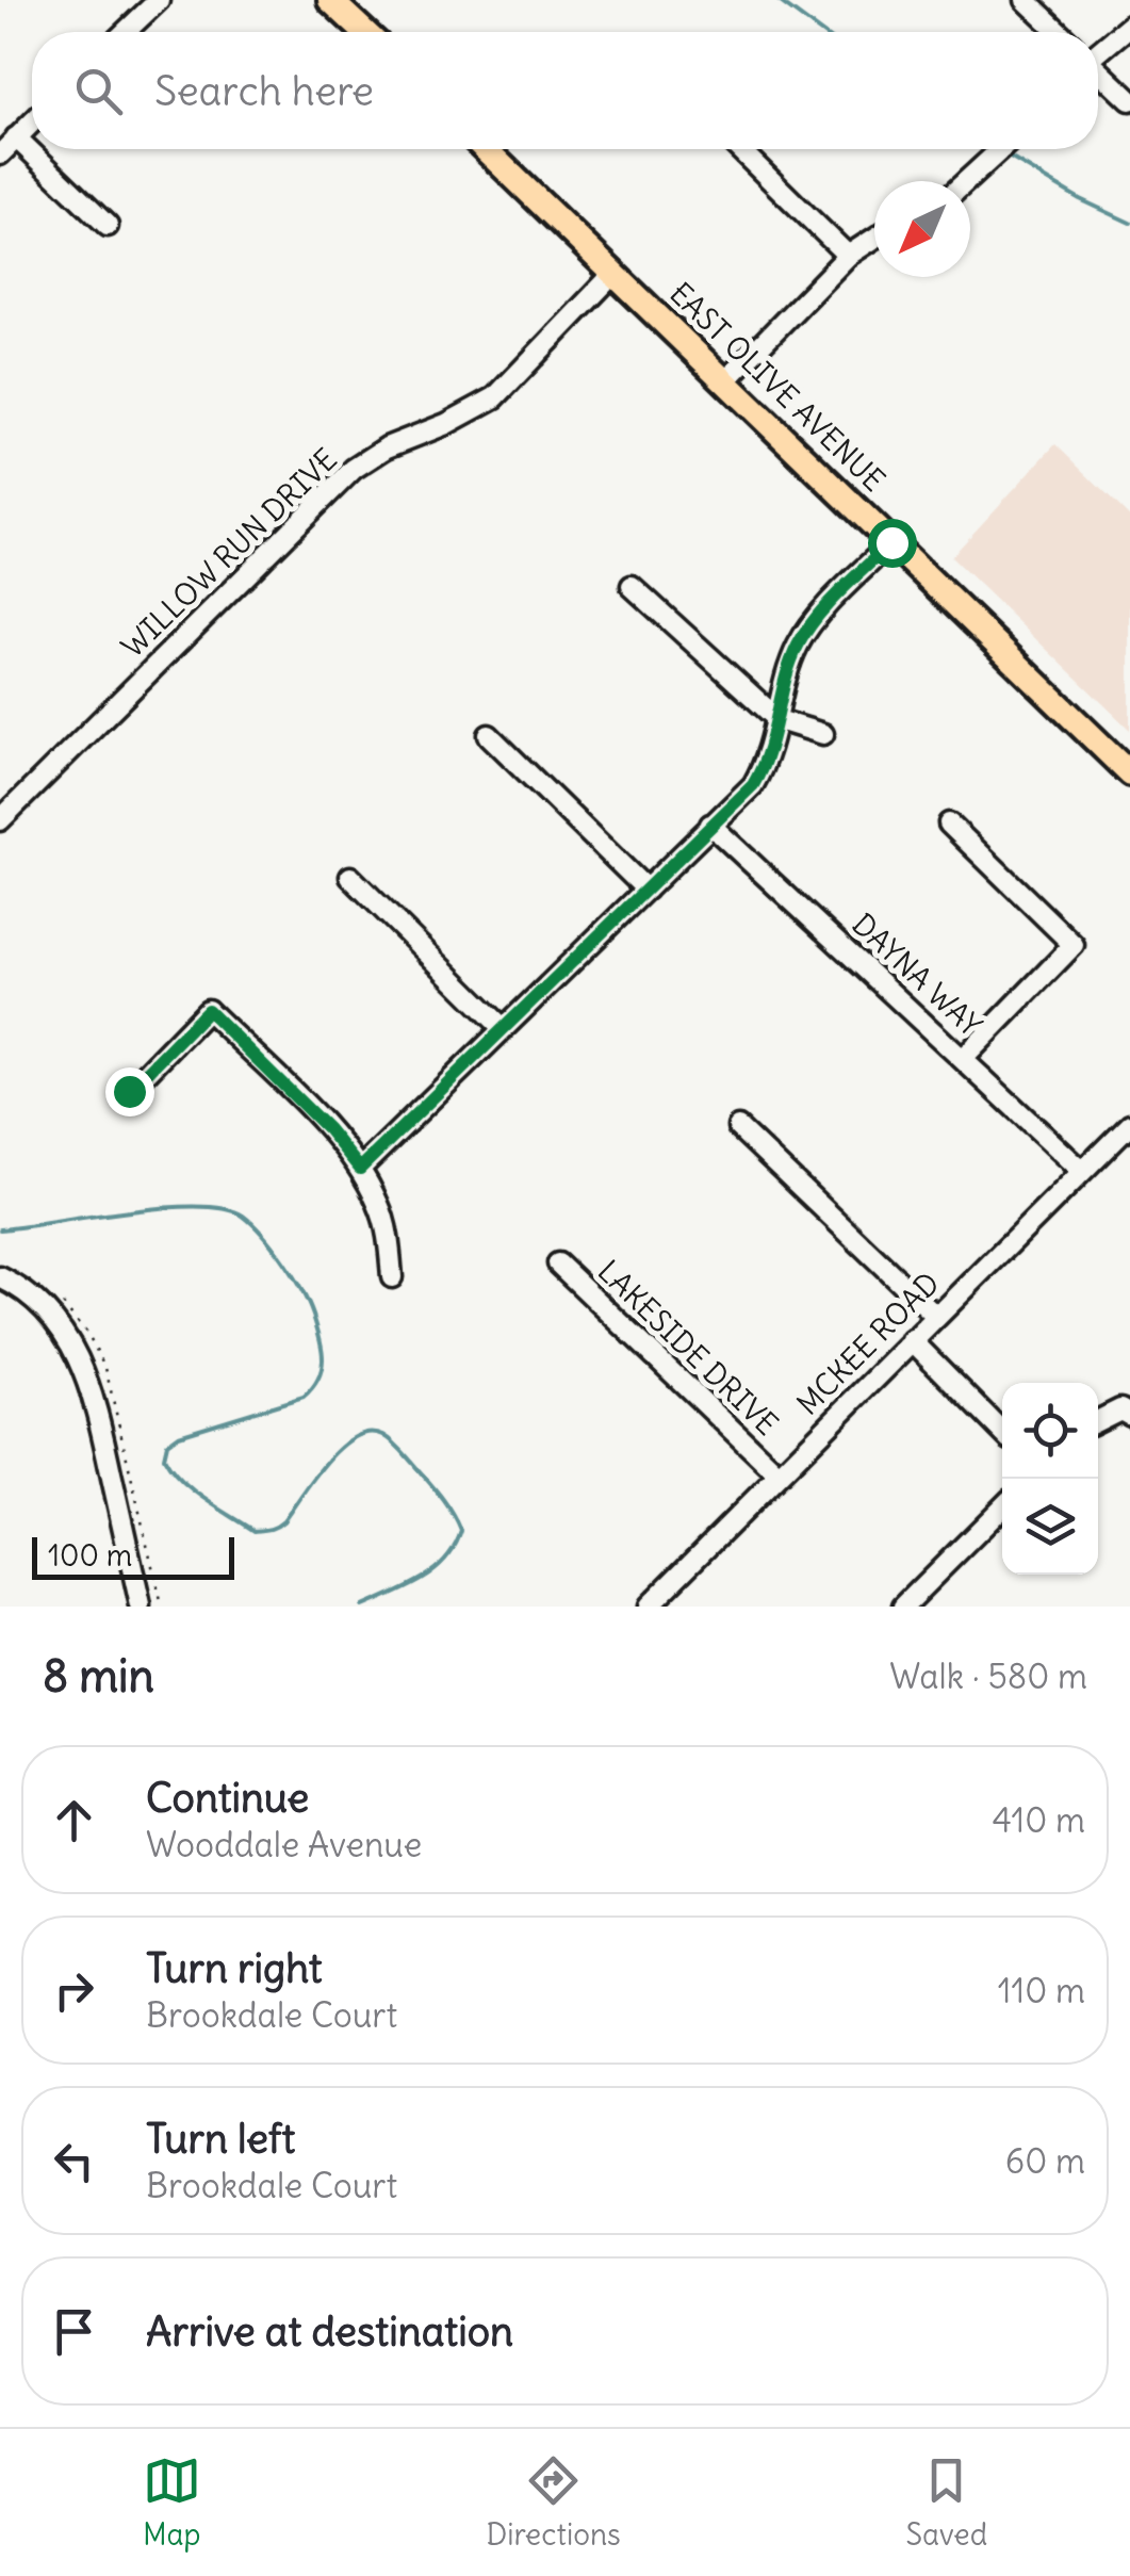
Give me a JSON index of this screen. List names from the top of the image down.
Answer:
{
  "streets": {
    "main road": ["EAST OLIVE AVENUE"],
    "street": [
      "WILLOW RUN DRIVE",
      "DAYNA WAY",
      "MCKEE ROAD",
      "LAKESIDE DRIVE"
    ]
  },
  "crossings": [
    ["EAST OLIVE AVENUE", "WILLOW RUN DRIVE"],
    ["DAYNA WAY", "MCKEE ROAD"],
    ["MCKEE ROAD", "LAKESIDE DRIVE"]
  ],
  "scale_bar": "100 m",
  "north": "bottom left",
  "page": {
    "search": "Search here",
    "scale": "100 m",
    "heading": ["8 min", "Walk · 580 m"],
    "list": [
      ["Continue", "Wooddale Avenue", "410 m"],
      ["Turn right", "Brookdale Court", "110 m"],
      ["Turn left", "Brookdale Court", "60 m"],
      "Arrive at destination"
    ],
    "nav": ["Map", "Directions", "Saved"]
  }
}
